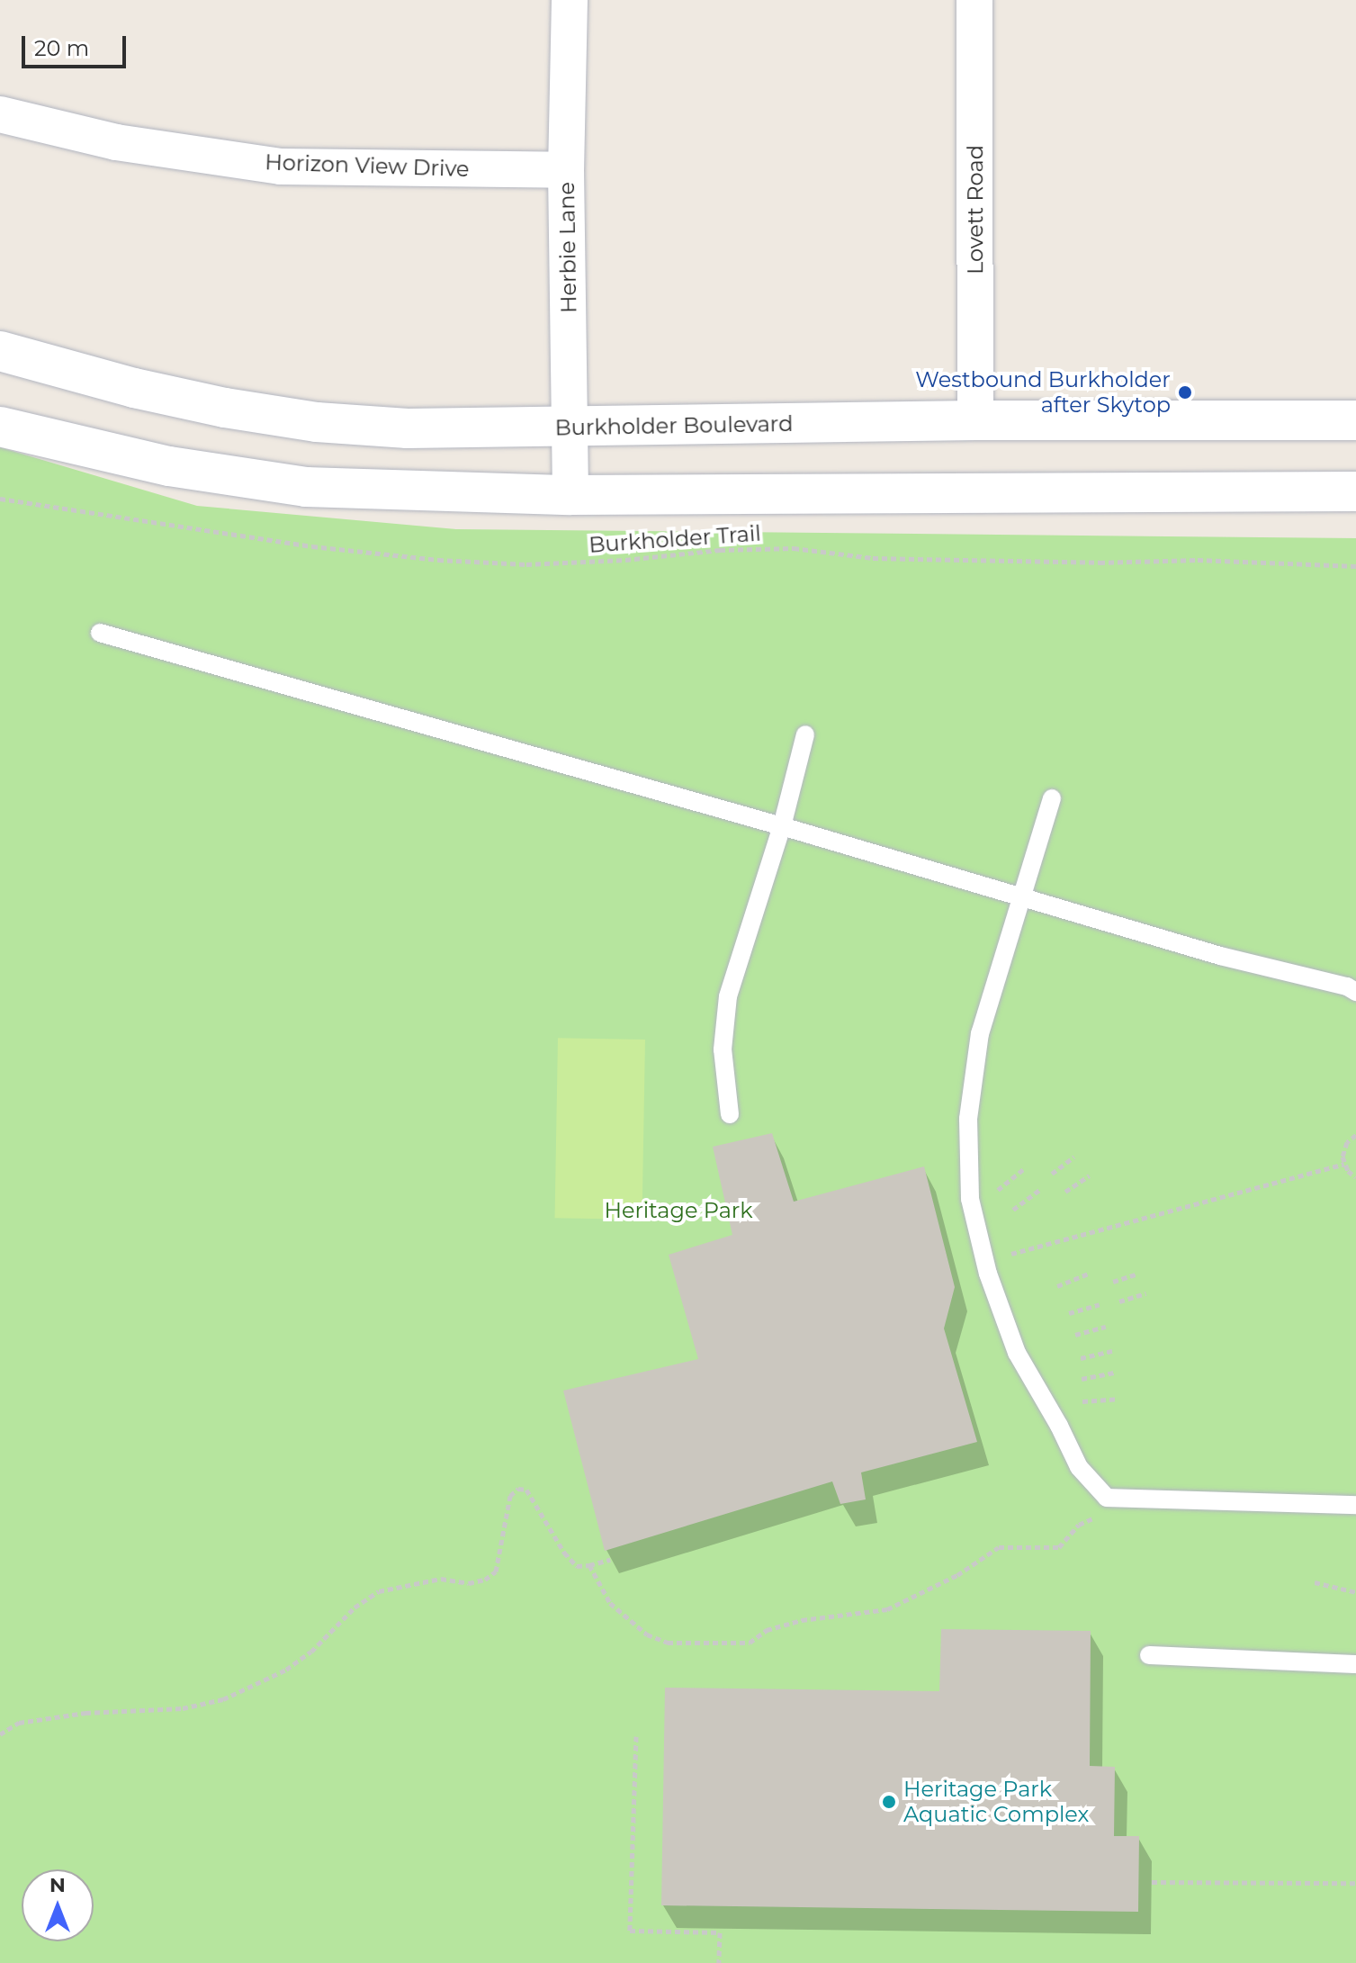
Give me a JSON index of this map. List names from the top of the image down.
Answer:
{
  "streets": {
    "main road": ["Burkholder Boulevard"],
    "street": ["Horizon View Drive", "Lovett Road", "Herbie Lane"],
    "path": ["Burkholder Trail"]
  },
  "crossings": [
    ["Horizon View Drive", "Herbie Lane"],
    ["Lovett Road", "Burkholder Boulevard"],
    ["Herbie Lane", "Burkholder Boulevard"]
  ],
  "parks": ["Heritage Park"],
  "places": ["Westbound Burkholder after Skytop", "Heritage Park Aquatic Complex"],
  "scale_bar": "20 m",
  "north": "top"
}
